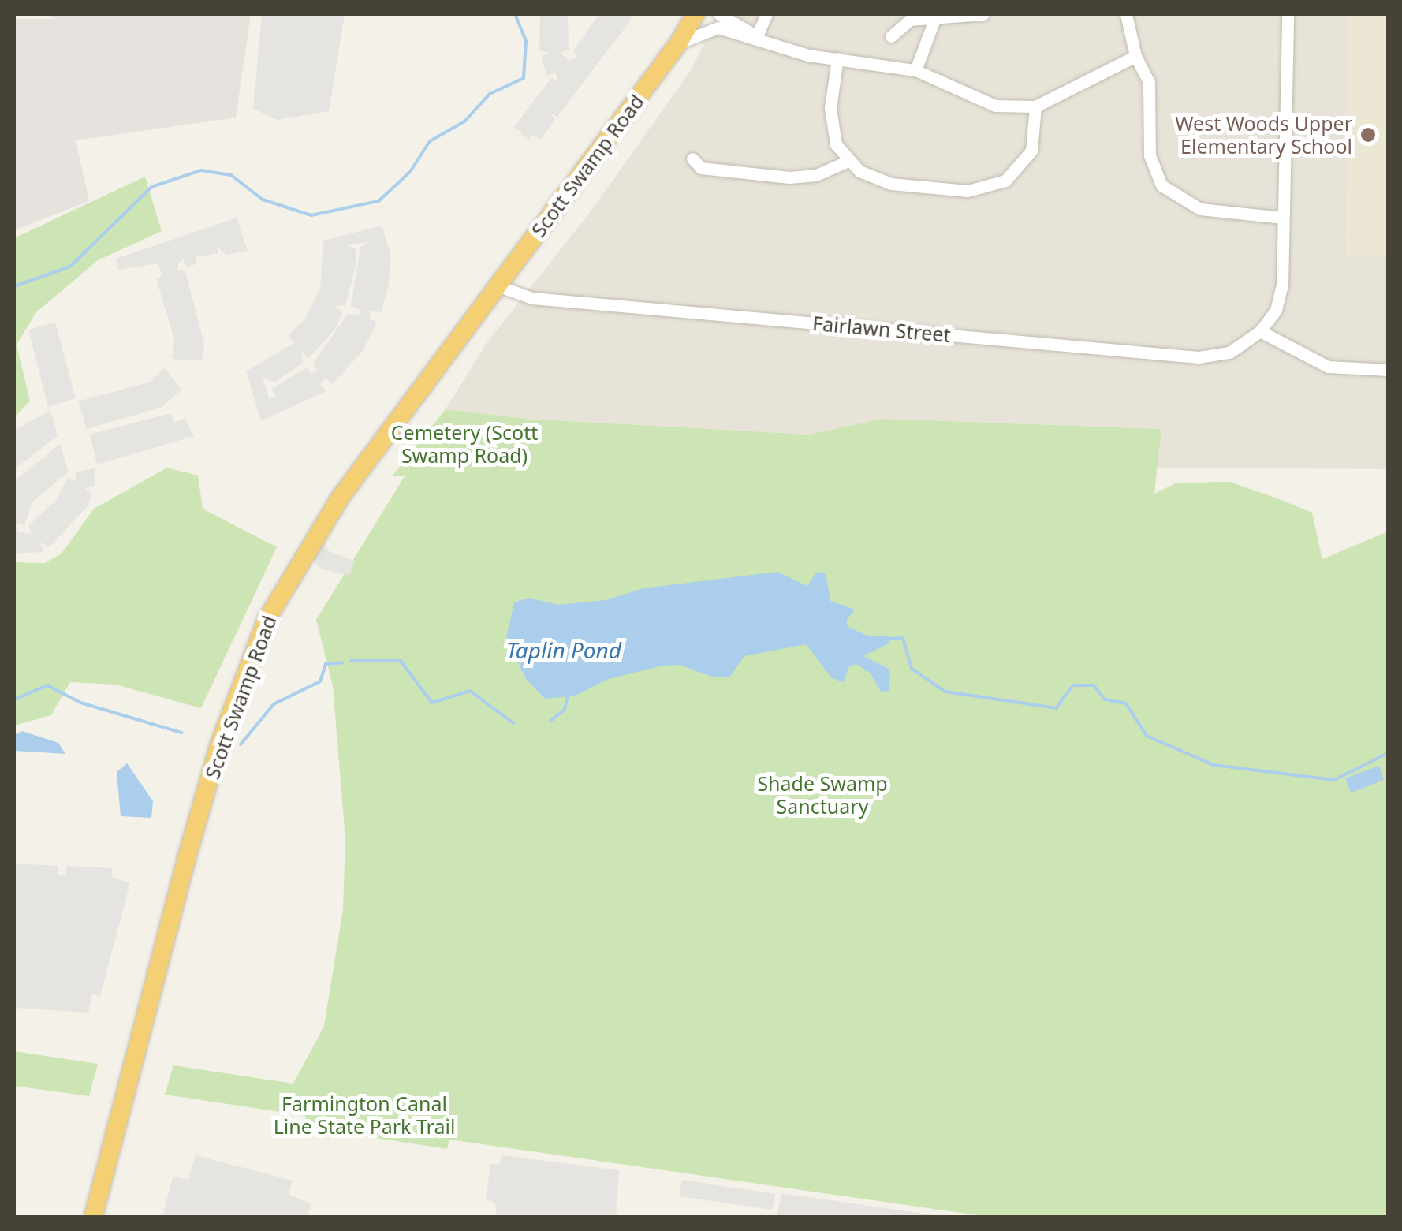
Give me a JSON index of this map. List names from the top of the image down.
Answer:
{
  "streets": {
    "highway": ["Scott Swamp Road"],
    "street": ["Fairlawn Street"]
  },
  "crossings": [
    ["Scott Swamp Road", "Fairlawn Street"]
  ],
  "water": ["Taplin Pond"],
  "parks": ["Cemetery (Scott Swamp Road)", "Shade Swamp Sanctuary", "Farmington Canal Line State Park Trail"],
  "places": ["West Woods Upper Elementary School"]
}
